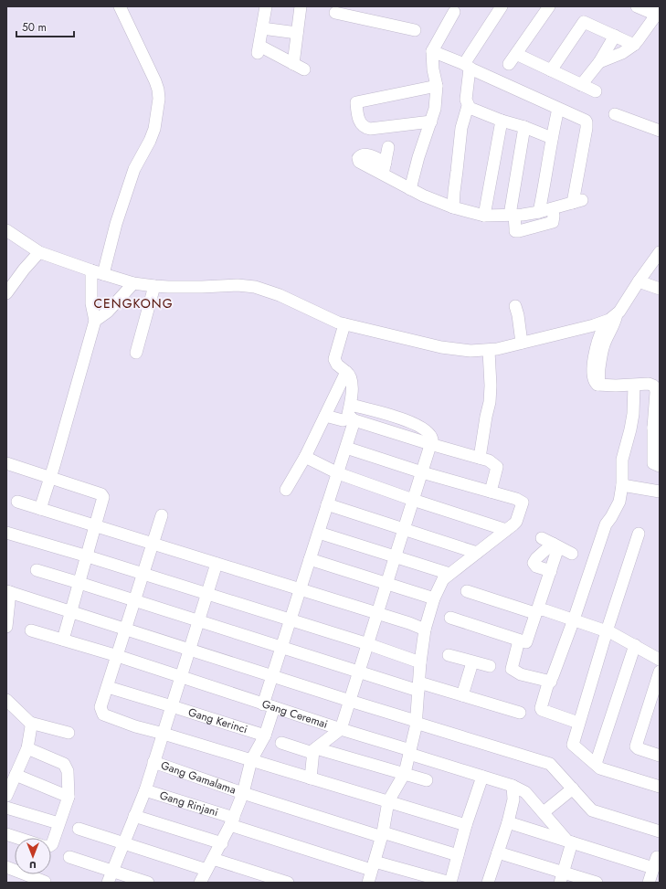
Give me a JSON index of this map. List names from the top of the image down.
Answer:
{
  "streets": {
    "street": [
      "Gang Ceremai",
      "Gang Kerinci",
      "Gang Gamalama",
      "Gang Rinjani"
    ]
  },
  "districts": ["CENGKONG"],
  "scale_bar": "50 m",
  "north": "bottom"
}
